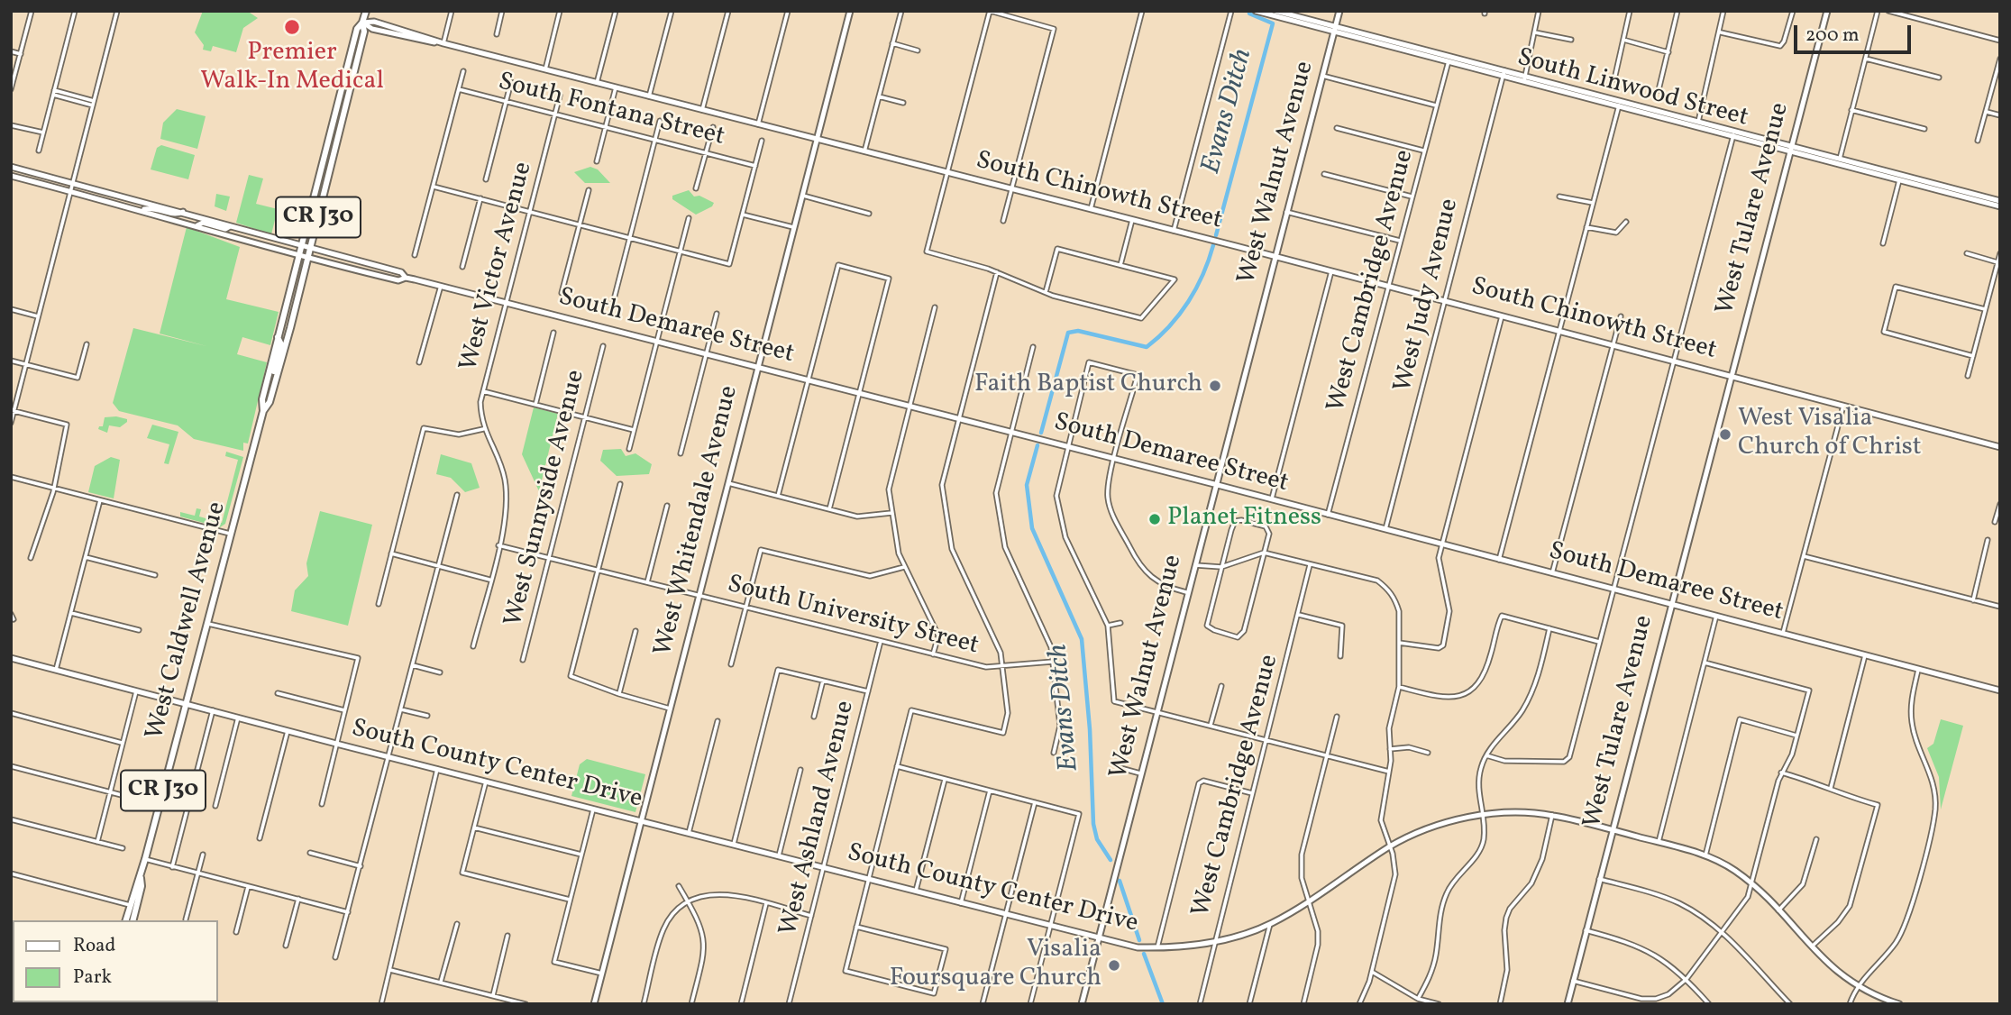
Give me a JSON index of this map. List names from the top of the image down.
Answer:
{
  "streets": {
    "main road": ["CR J30", "West Caldwell Avenue"],
    "street": [
      "South Linwood Street",
      "South Fontana Street",
      "West Walnut Avenue",
      "South Chinowth Street",
      "West Tulare Avenue",
      "West Victor Avenue",
      "West Cambridge Avenue",
      "West Judy Avenue",
      "South Demaree Street",
      "West Sunnyside Avenue",
      "West Whitendale Avenue",
      "South University Street",
      "South County Center Drive",
      "West Ashland Avenue"
    ]
  },
  "crossings": [
    ["South Linwood Street", "West Walnut Avenue"],
    ["South Linwood Street", "West Tulare Avenue"],
    ["South Linwood Street", "West Cambridge Avenue"],
    ["South Linwood Street", "West Judy Avenue"],
    ["South Fontana Street", "West Victor Avenue"],
    ["West Walnut Avenue", "South Chinowth Street"],
    ["West Walnut Avenue", "South Demaree Street"],
    ["West Walnut Avenue", "South County Center Drive"],
    ["South Chinowth Street", "West Tulare Avenue"],
    ["South Chinowth Street", "West Cambridge Avenue"],
    ["South Chinowth Street", "West Judy Avenue"],
    ["South Chinowth Street", "West Whitendale Avenue"],
    ["South Chinowth Street", "West Caldwell Avenue"],
    ["West Tulare Avenue", "South Demaree Street"],
    ["West Tulare Avenue", "South County Center Drive"],
    ["West Victor Avenue", "South Demaree Street"],
    ["West Victor Avenue", "South University Street"],
    ["West Cambridge Avenue", "South Demaree Street"],
    ["West Cambridge Avenue", "South County Center Drive"],
    ["West Judy Avenue", "South Demaree Street"],
    ["South Demaree Street", "West Whitendale Avenue"],
    ["South Demaree Street", "West Caldwell Avenue"],
    ["West Sunnyside Avenue", "South University Street"],
    ["West Whitendale Avenue", "South University Street"],
    ["West Whitendale Avenue", "South County Center Drive"],
    ["South University Street", "West Ashland Avenue"],
    ["West Caldwell Avenue", "South County Center Drive"],
    ["South County Center Drive", "West Ashland Avenue"]
  ],
  "water": ["Evans Ditch"],
  "places": [
    "Premier Walk-In Medical",
    "Faith Baptist Church",
    "West Visalia Church of Christ",
    "Planet Fitness",
    "Visalia Foursquare Church"
  ],
  "legend": ["Road", "Park"],
  "scale_bar": "200 m"
}
